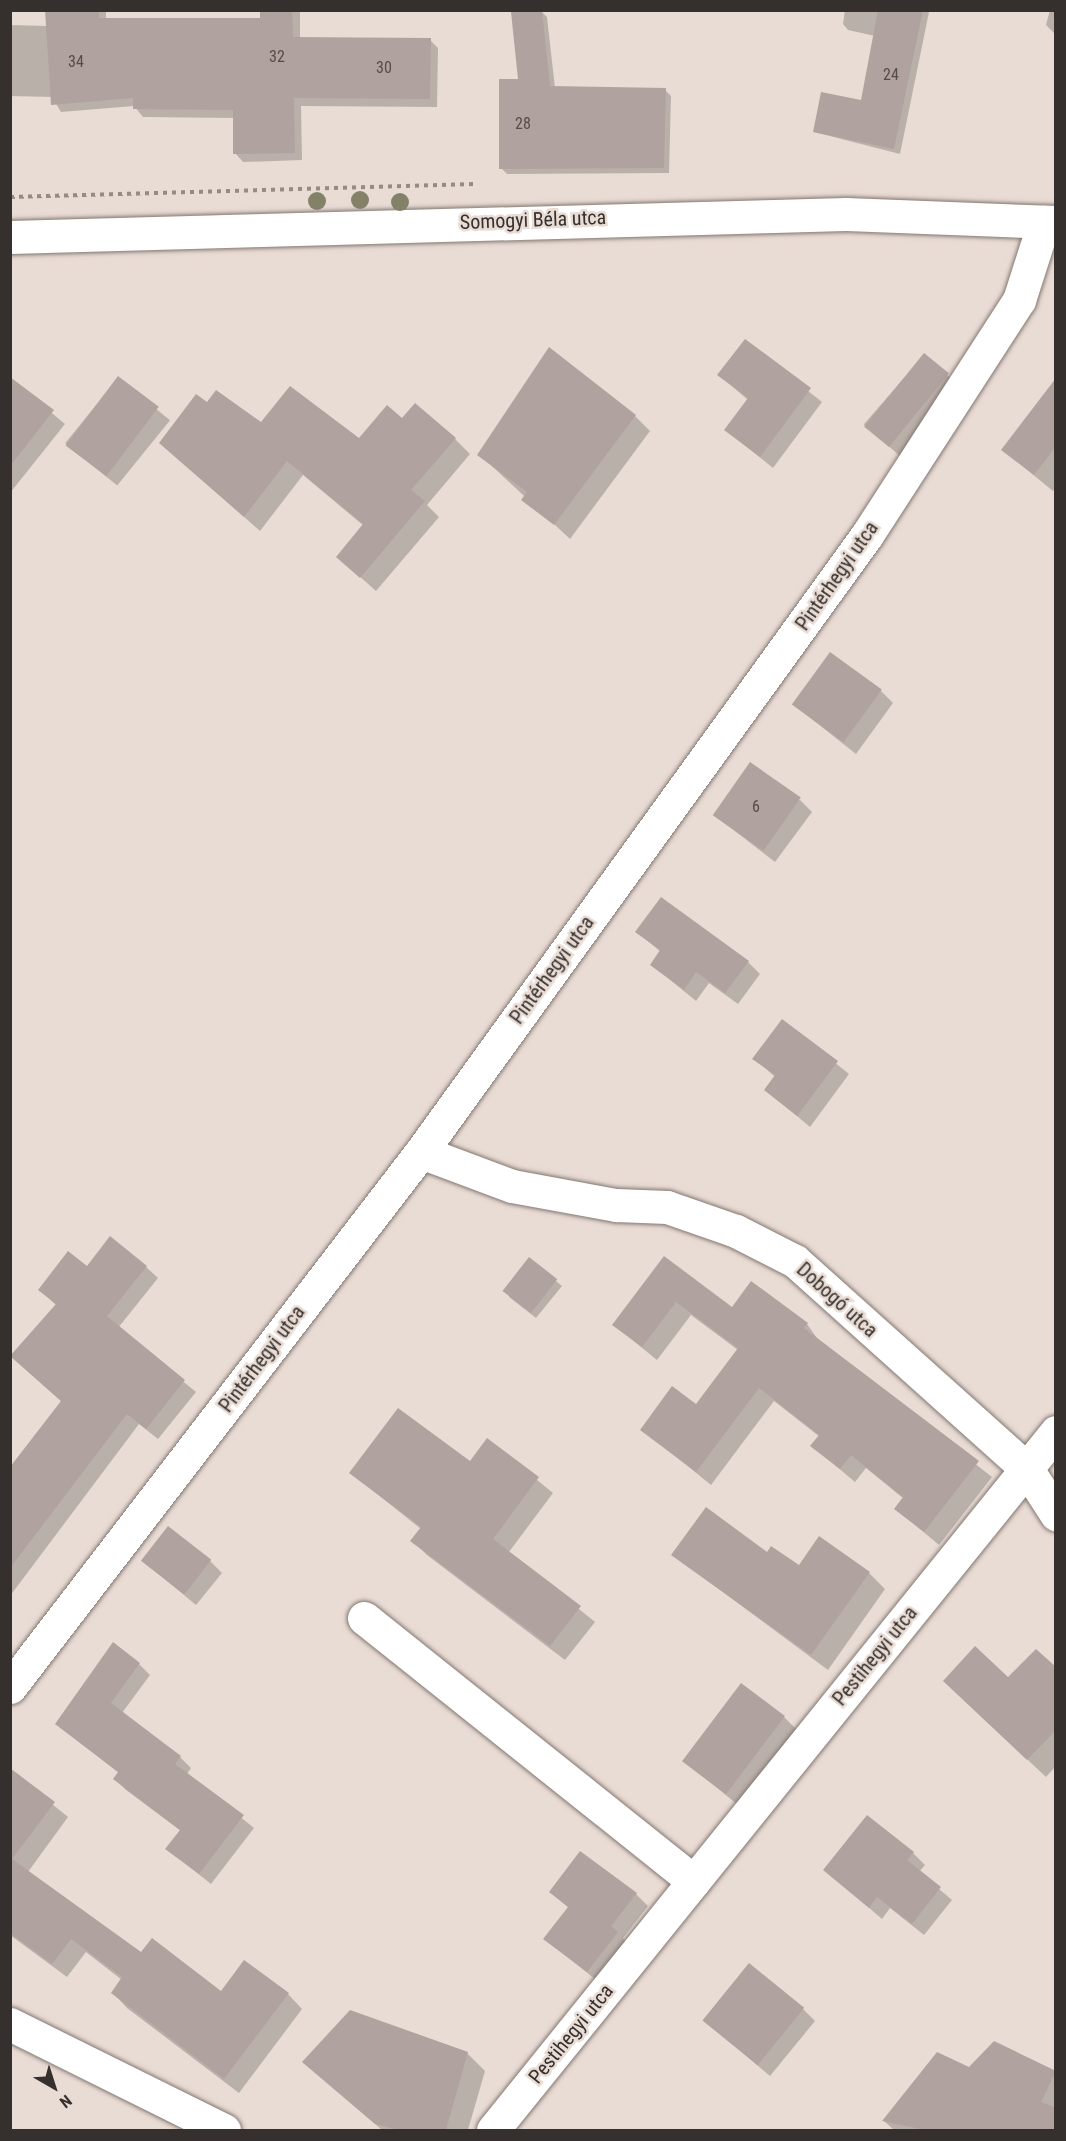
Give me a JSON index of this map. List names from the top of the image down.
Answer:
{
  "streets": {
    "street": [
      "Somogyi Béla utca",
      "Pintérhegyi utca",
      "Dobogó utca",
      "Pestihegyi utca"
    ]
  },
  "crossings": [
    ["Somogyi Béla utca", "Pintérhegyi utca"],
    ["Pintérhegyi utca", "Dobogó utca"],
    ["Dobogó utca", "Pestihegyi utca"]
  ],
  "house_numbers": [
    "32",
    "34",
    "30",
    "24",
    "28",
    "6"
  ],
  "north": "bottom right"
}
